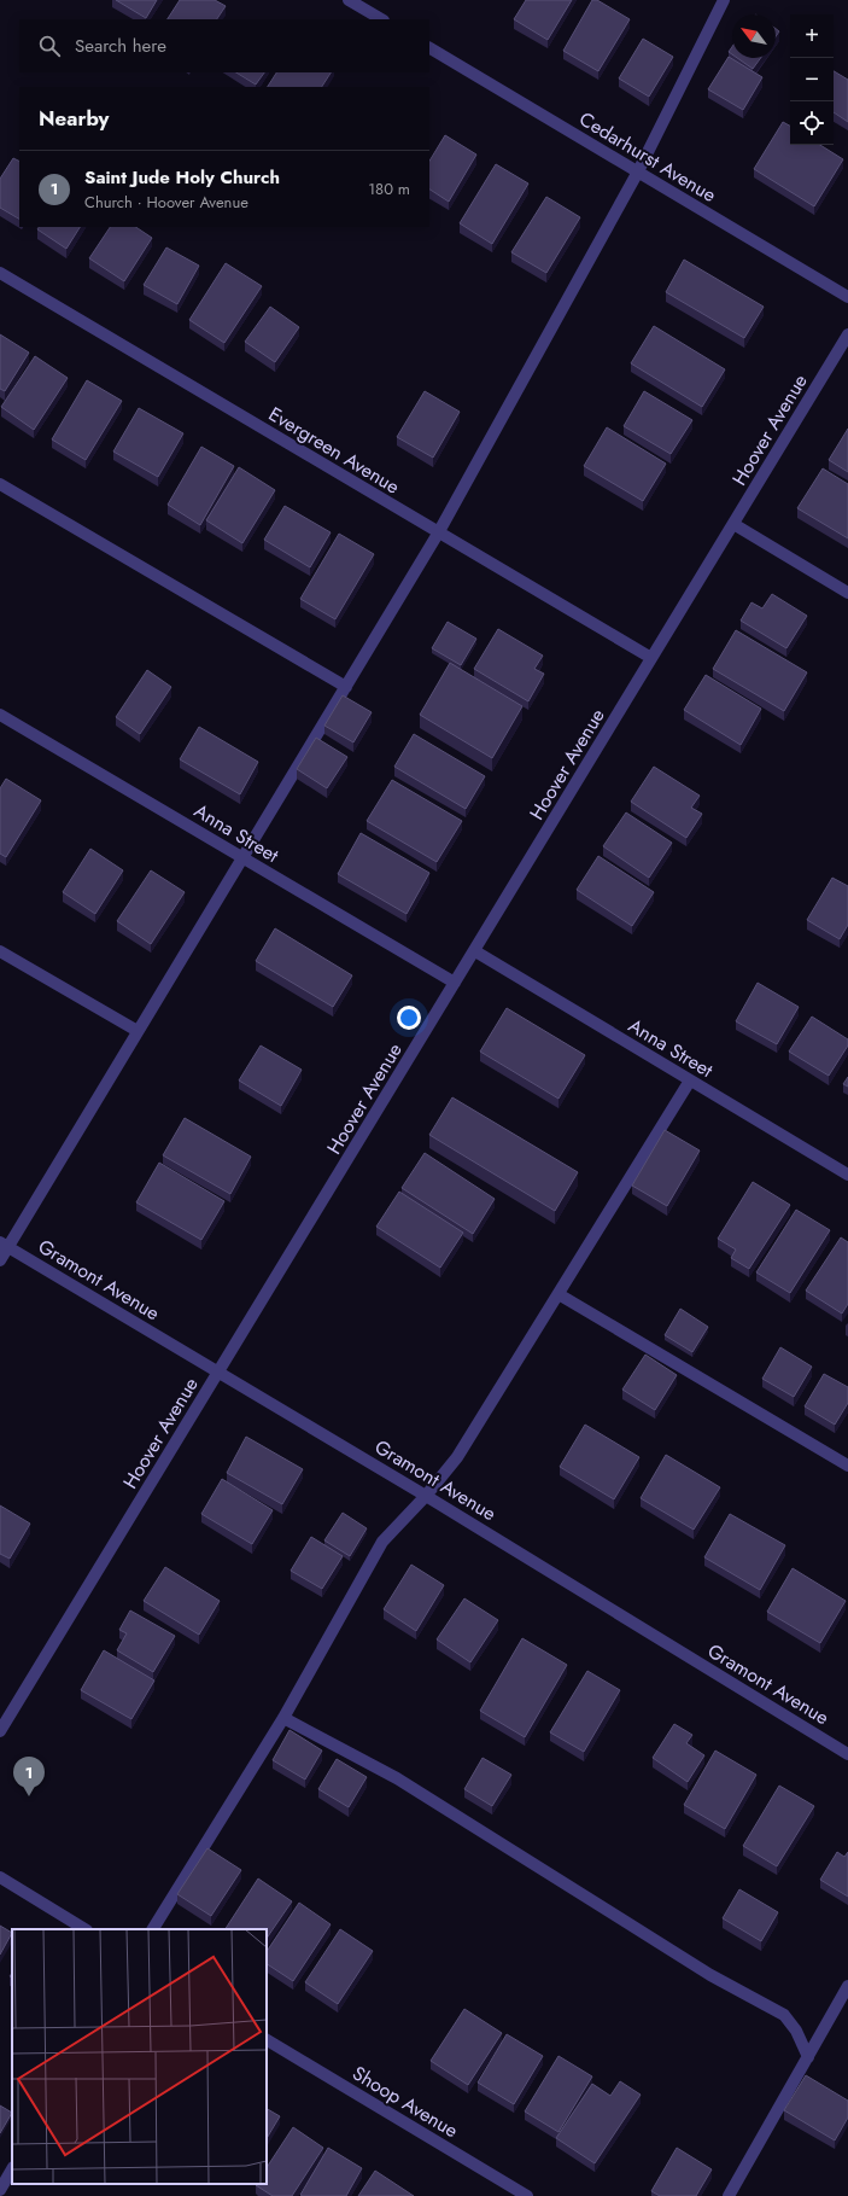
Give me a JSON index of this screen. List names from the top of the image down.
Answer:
{
  "streets": {
    "street": [
      "Cedarhurst Avenue",
      "Hoover Avenue",
      "Evergreen Avenue",
      "Anna Street",
      "Gramont Avenue",
      "Shoop Avenue"
    ]
  },
  "crossings": [
    ["Hoover Avenue", "Evergreen Avenue"],
    ["Hoover Avenue", "Anna Street"],
    ["Hoover Avenue", "Gramont Avenue"]
  ],
  "north": "top left",
  "page": {
    "map_buttons": ["+", "−"],
    "search": "Search here",
    "heading": "Nearby",
    "list": [
      {
        "mark": "1",
        "name": "Saint Jude Holy Church",
        "note": "Church · Hoover Avenue",
        "value": "180 m"
      }
    ],
    "pins": "1"
  }
}
